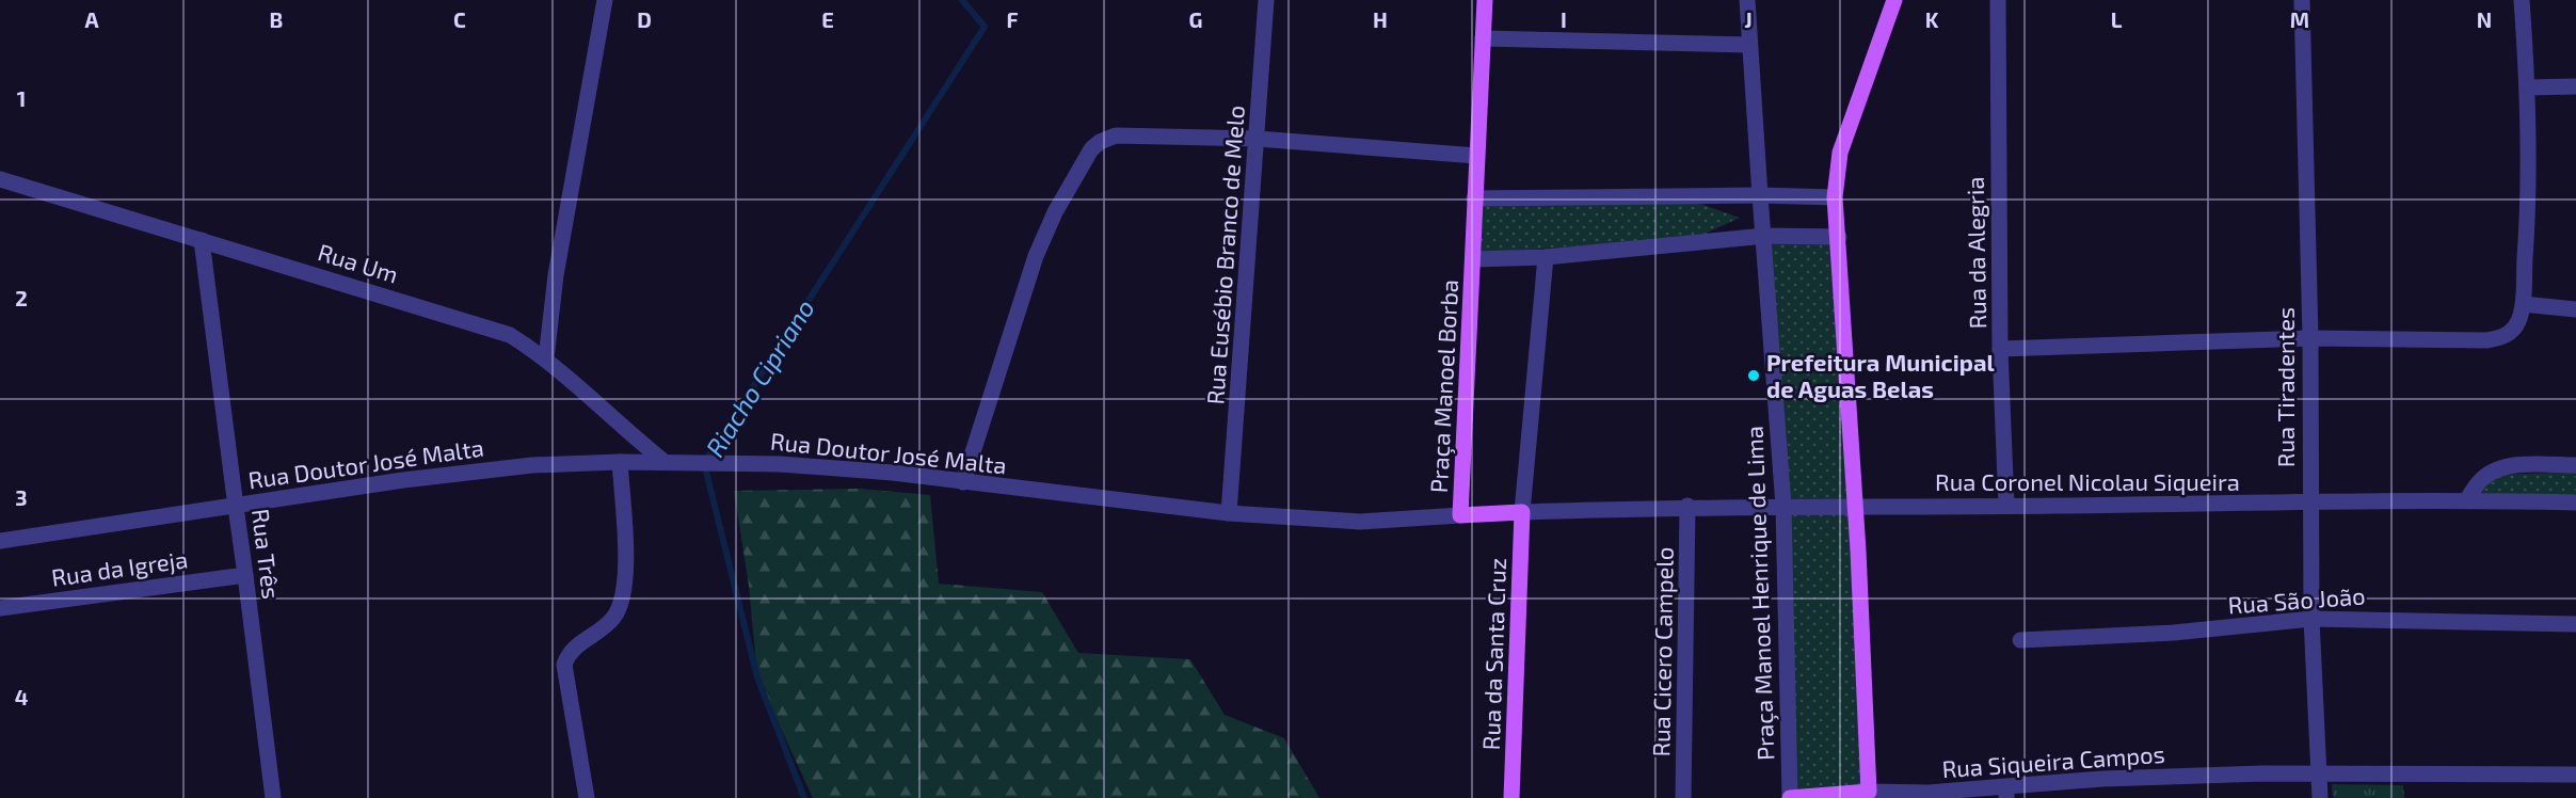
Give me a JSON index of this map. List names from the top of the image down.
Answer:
{
  "streets": {
    "main road": ["Praça Manoel Borba", "Rua da Santa Cruz", "Rua Siqueira Campos"],
    "street": [
      "Rua da Alegria",
      "Rua Eusébio Branco de Melo",
      "Rua Um",
      "Rua Tiradentes",
      "Rua Doutor José Malta",
      "Rua Coronel Nicolau Siqueira",
      "Rua Três",
      "Rua da Igreja",
      "Praça Manoel Henrique de Lima",
      "Rua São João",
      "Rua Cicero Campelo"
    ]
  },
  "crossings": [
    ["Rua da Alegria", "Rua Coronel Nicolau Siqueira"],
    ["Rua Eusébio Branco de Melo", "Rua Doutor José Malta"],
    ["Rua Um", "Rua Doutor José Malta"],
    ["Rua Um", "Rua Três"],
    ["Praça Manoel Borba", "Rua Doutor José Malta"],
    ["Rua Tiradentes", "Rua Coronel Nicolau Siqueira"],
    ["Rua Tiradentes", "Rua São João"],
    ["Rua Tiradentes", "Rua Siqueira Campos"],
    ["Rua Doutor José Malta", "Rua Três"],
    ["Rua Doutor José Malta", "Rua da Igreja"],
    ["Rua Coronel Nicolau Siqueira", "Praça Manoel Henrique de Lima"],
    ["Rua Coronel Nicolau Siqueira", "Rua Cicero Campelo"],
    ["Rua Coronel Nicolau Siqueira", "Rua da Santa Cruz"],
    ["Rua Três", "Rua da Igreja"],
    ["Praça Manoel Henrique de Lima", "Rua Siqueira Campos"]
  ],
  "water": ["Riacho Cipriano"],
  "places": ["Prefeitura Municipal de Aguas Belas"],
  "grid": {
    "columns": [
      "A",
      "B",
      "C",
      "D",
      "E",
      "F",
      "G",
      "H",
      "I",
      "J",
      "K",
      "L",
      "M",
      "N"
    ],
    "rows": [
      "1",
      "2",
      "3",
      "4"
    ]
  }
}
